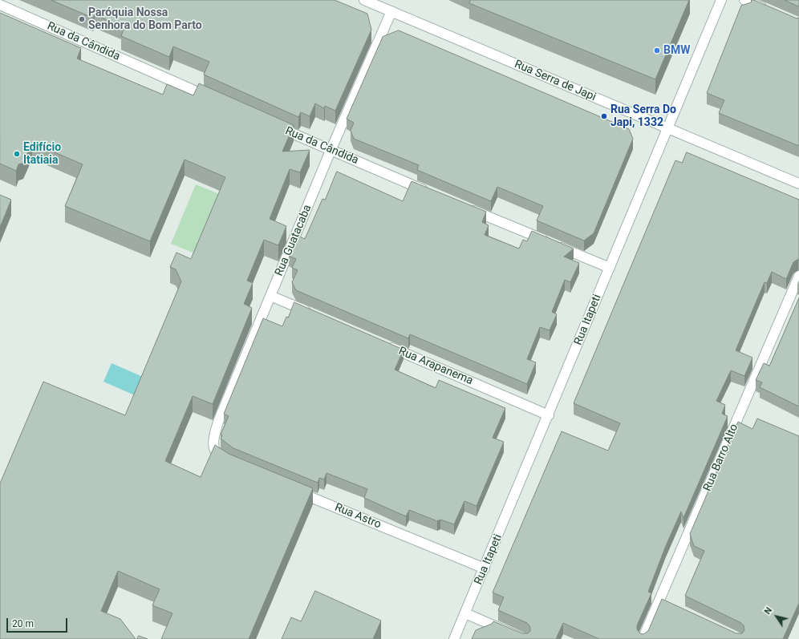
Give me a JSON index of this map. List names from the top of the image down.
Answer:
{
  "streets": {
    "street": [
      "Rua da Cândida",
      "Rua Serra de Japi",
      "Rua Guatacaba",
      "Rua Itapeti",
      "Rua Arapanema",
      "Rua Barro Alto",
      "Rua Astro"
    ]
  },
  "crossings": [
    ["Rua da Cândida", "Rua Guatacaba"],
    ["Rua Serra de Japi", "Rua Guatacaba"],
    ["Rua Serra de Japi", "Rua Itapeti"],
    ["Rua Itapeti", "Rua Arapanema"],
    ["Rua Itapeti", "Rua Astro"]
  ],
  "places": [
    "Paróquia Nossa Senhora do Bom Parto",
    "BMW",
    "Rua Serra Do Japi, 1332",
    "Edifício Itatiaia"
  ],
  "scale_bar": "20 m",
  "north": "top left"
}
